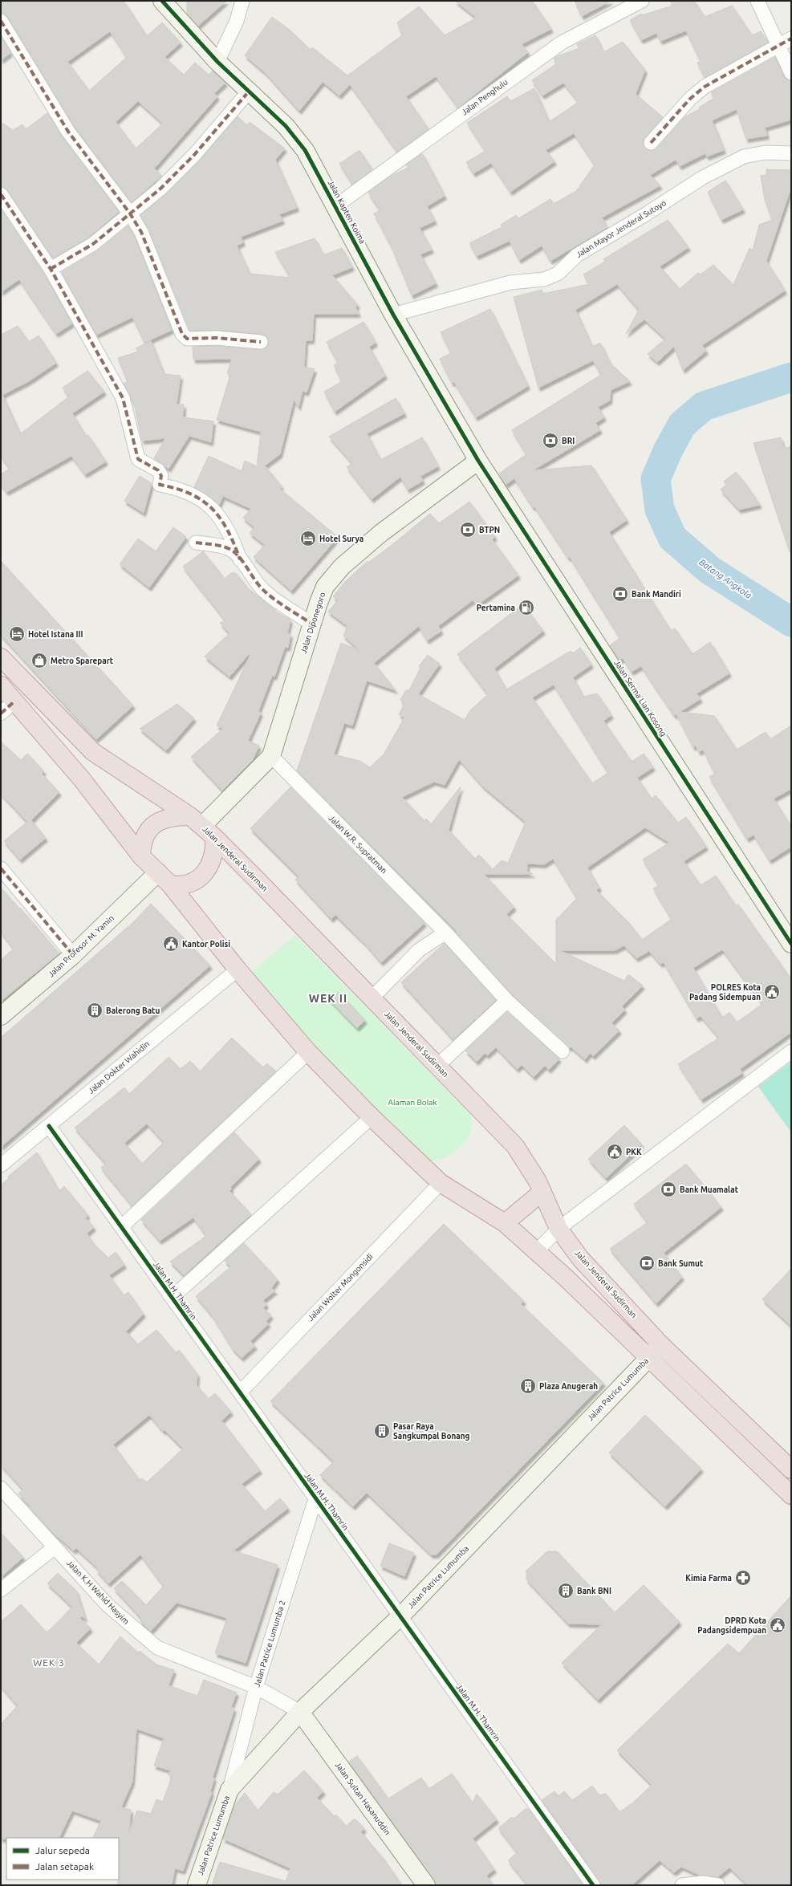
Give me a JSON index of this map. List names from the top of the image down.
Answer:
{
  "streets": {
    "highway": ["Jalan Jenderal Sudirman"],
    "street": [
      "Jalan Penghulu",
      "Jalan Kapten Koima",
      "Jalan Mayor Jenderal Sutoyo",
      "Jalan Diponegoro",
      "Jalan Serma Lian Kosong",
      "Jalan W.R. Supratman",
      "Jalan Profesor M. Yamin",
      "Jalan Dokter Wahidin",
      "Jalan Wolter Mongonsidi",
      "Jalan M.H. Thamrin",
      "Jalan Patrice Lumumba",
      "Jalan K.H Wahid Hasyim",
      "Jalan Patrice Lumumba 2",
      "Jalan Sultan Hasanuddin"
    ]
  },
  "crossings": [
    ["Jalan Penghulu", "Jalan Kapten Koima"],
    ["Jalan Kapten Koima", "Jalan Mayor Jenderal Sutoyo"],
    ["Jalan Kapten Koima", "Jalan Diponegoro"],
    ["Jalan Kapten Koima", "Jalan Serma Lian Kosong"],
    ["Jalan Diponegoro", "Jalan Serma Lian Kosong"],
    ["Jalan Diponegoro", "Jalan W.R. Supratman"],
    ["Jalan Diponegoro", "Jalan Jenderal Sudirman"],
    ["Jalan Diponegoro", "Jalan Profesor M. Yamin"],
    ["Jalan Jenderal Sudirman", "Jalan Profesor M. Yamin"],
    ["Jalan Jenderal Sudirman", "Jalan Patrice Lumumba"],
    ["Jalan Dokter Wahidin", "Jalan M.H. Thamrin"],
    ["Jalan Wolter Mongonsidi", "Jalan M.H. Thamrin"],
    ["Jalan M.H. Thamrin", "Jalan Patrice Lumumba"],
    ["Jalan M.H. Thamrin", "Jalan Patrice Lumumba 2"],
    ["Jalan Patrice Lumumba", "Jalan K.H Wahid Hasyim"],
    ["Jalan Patrice Lumumba", "Jalan Patrice Lumumba 2"],
    ["Jalan Patrice Lumumba", "Jalan Sultan Hasanuddin"],
    ["Jalan K.H Wahid Hasyim", "Jalan Patrice Lumumba 2"],
    ["Jalan K.H Wahid Hasyim", "Jalan Sultan Hasanuddin"]
  ],
  "districts": ["WEK II", "WEK 3"],
  "water": ["Batang Angkola"],
  "parks": ["Alaman Bolak"],
  "places": {
    "bank": [
      "BRI",
      "BTPN",
      "Bank Mandiri",
      "Bank Muamalat",
      "Bank Sumut"
    ],
    "hotel": ["Hotel Surya", "Hotel Istana III"],
    "fuel station": ["Pertamina"],
    "shop": ["Metro Sparepart"],
    "public building": [
      "Kantor Polisi",
      "POLRES Kota Padang Sidempuan",
      "PKK",
      "DPRD Kota Padangsidempuan"
    ],
    "building": [
      "Balerong Batu",
      "Plaza Anugerah",
      "Pasar Raya Sangkumpal Bonang",
      "Bank BNI"
    ],
    "pharmacy": ["Kimia Farma"]
  },
  "legend": ["Jalur sepeda", "Jalan setapak"]
}
